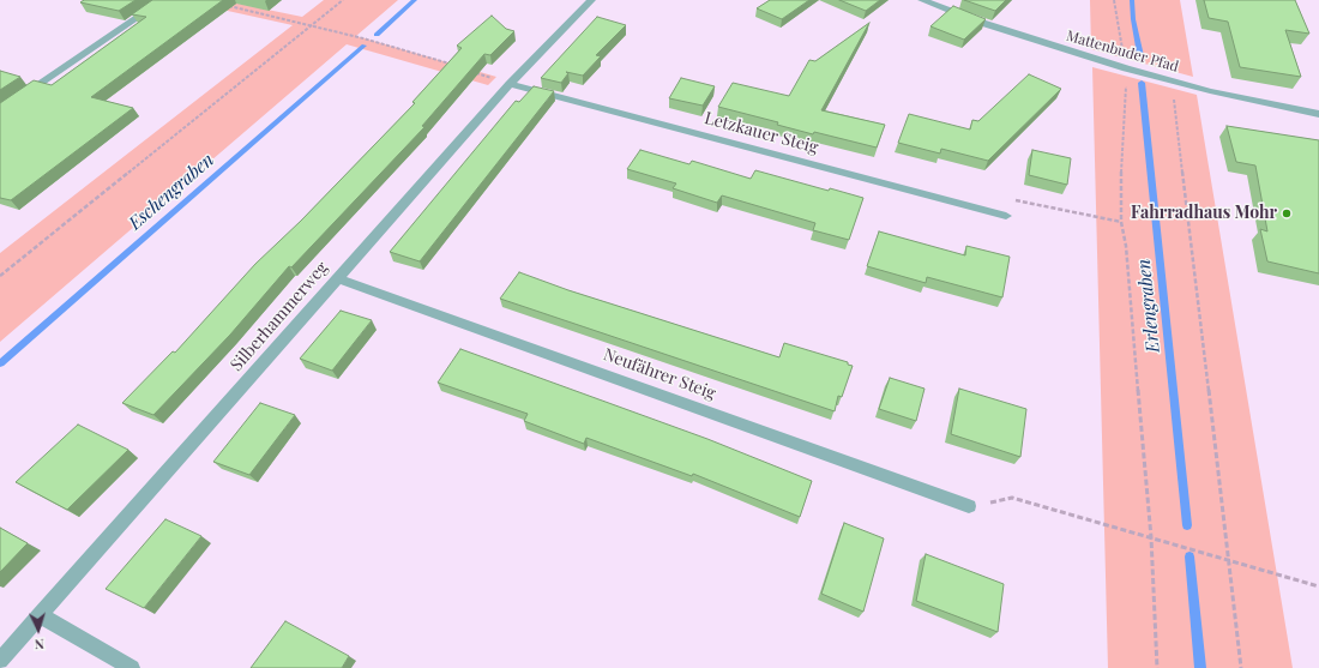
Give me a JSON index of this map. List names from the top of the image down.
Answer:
{
  "streets": {
    "street": [
      "Mattenbuder Pfad",
      "Letzkauer Steig",
      "Silberhammerweg",
      "Neufährer Steig"
    ]
  },
  "crossings": [
    ["Letzkauer Steig", "Silberhammerweg"],
    ["Silberhammerweg", "Neufährer Steig"]
  ],
  "water": ["Eschengraben", "Erlengraben"],
  "places": ["Fahrradhaus Mohr"],
  "north": "bottom"
}
